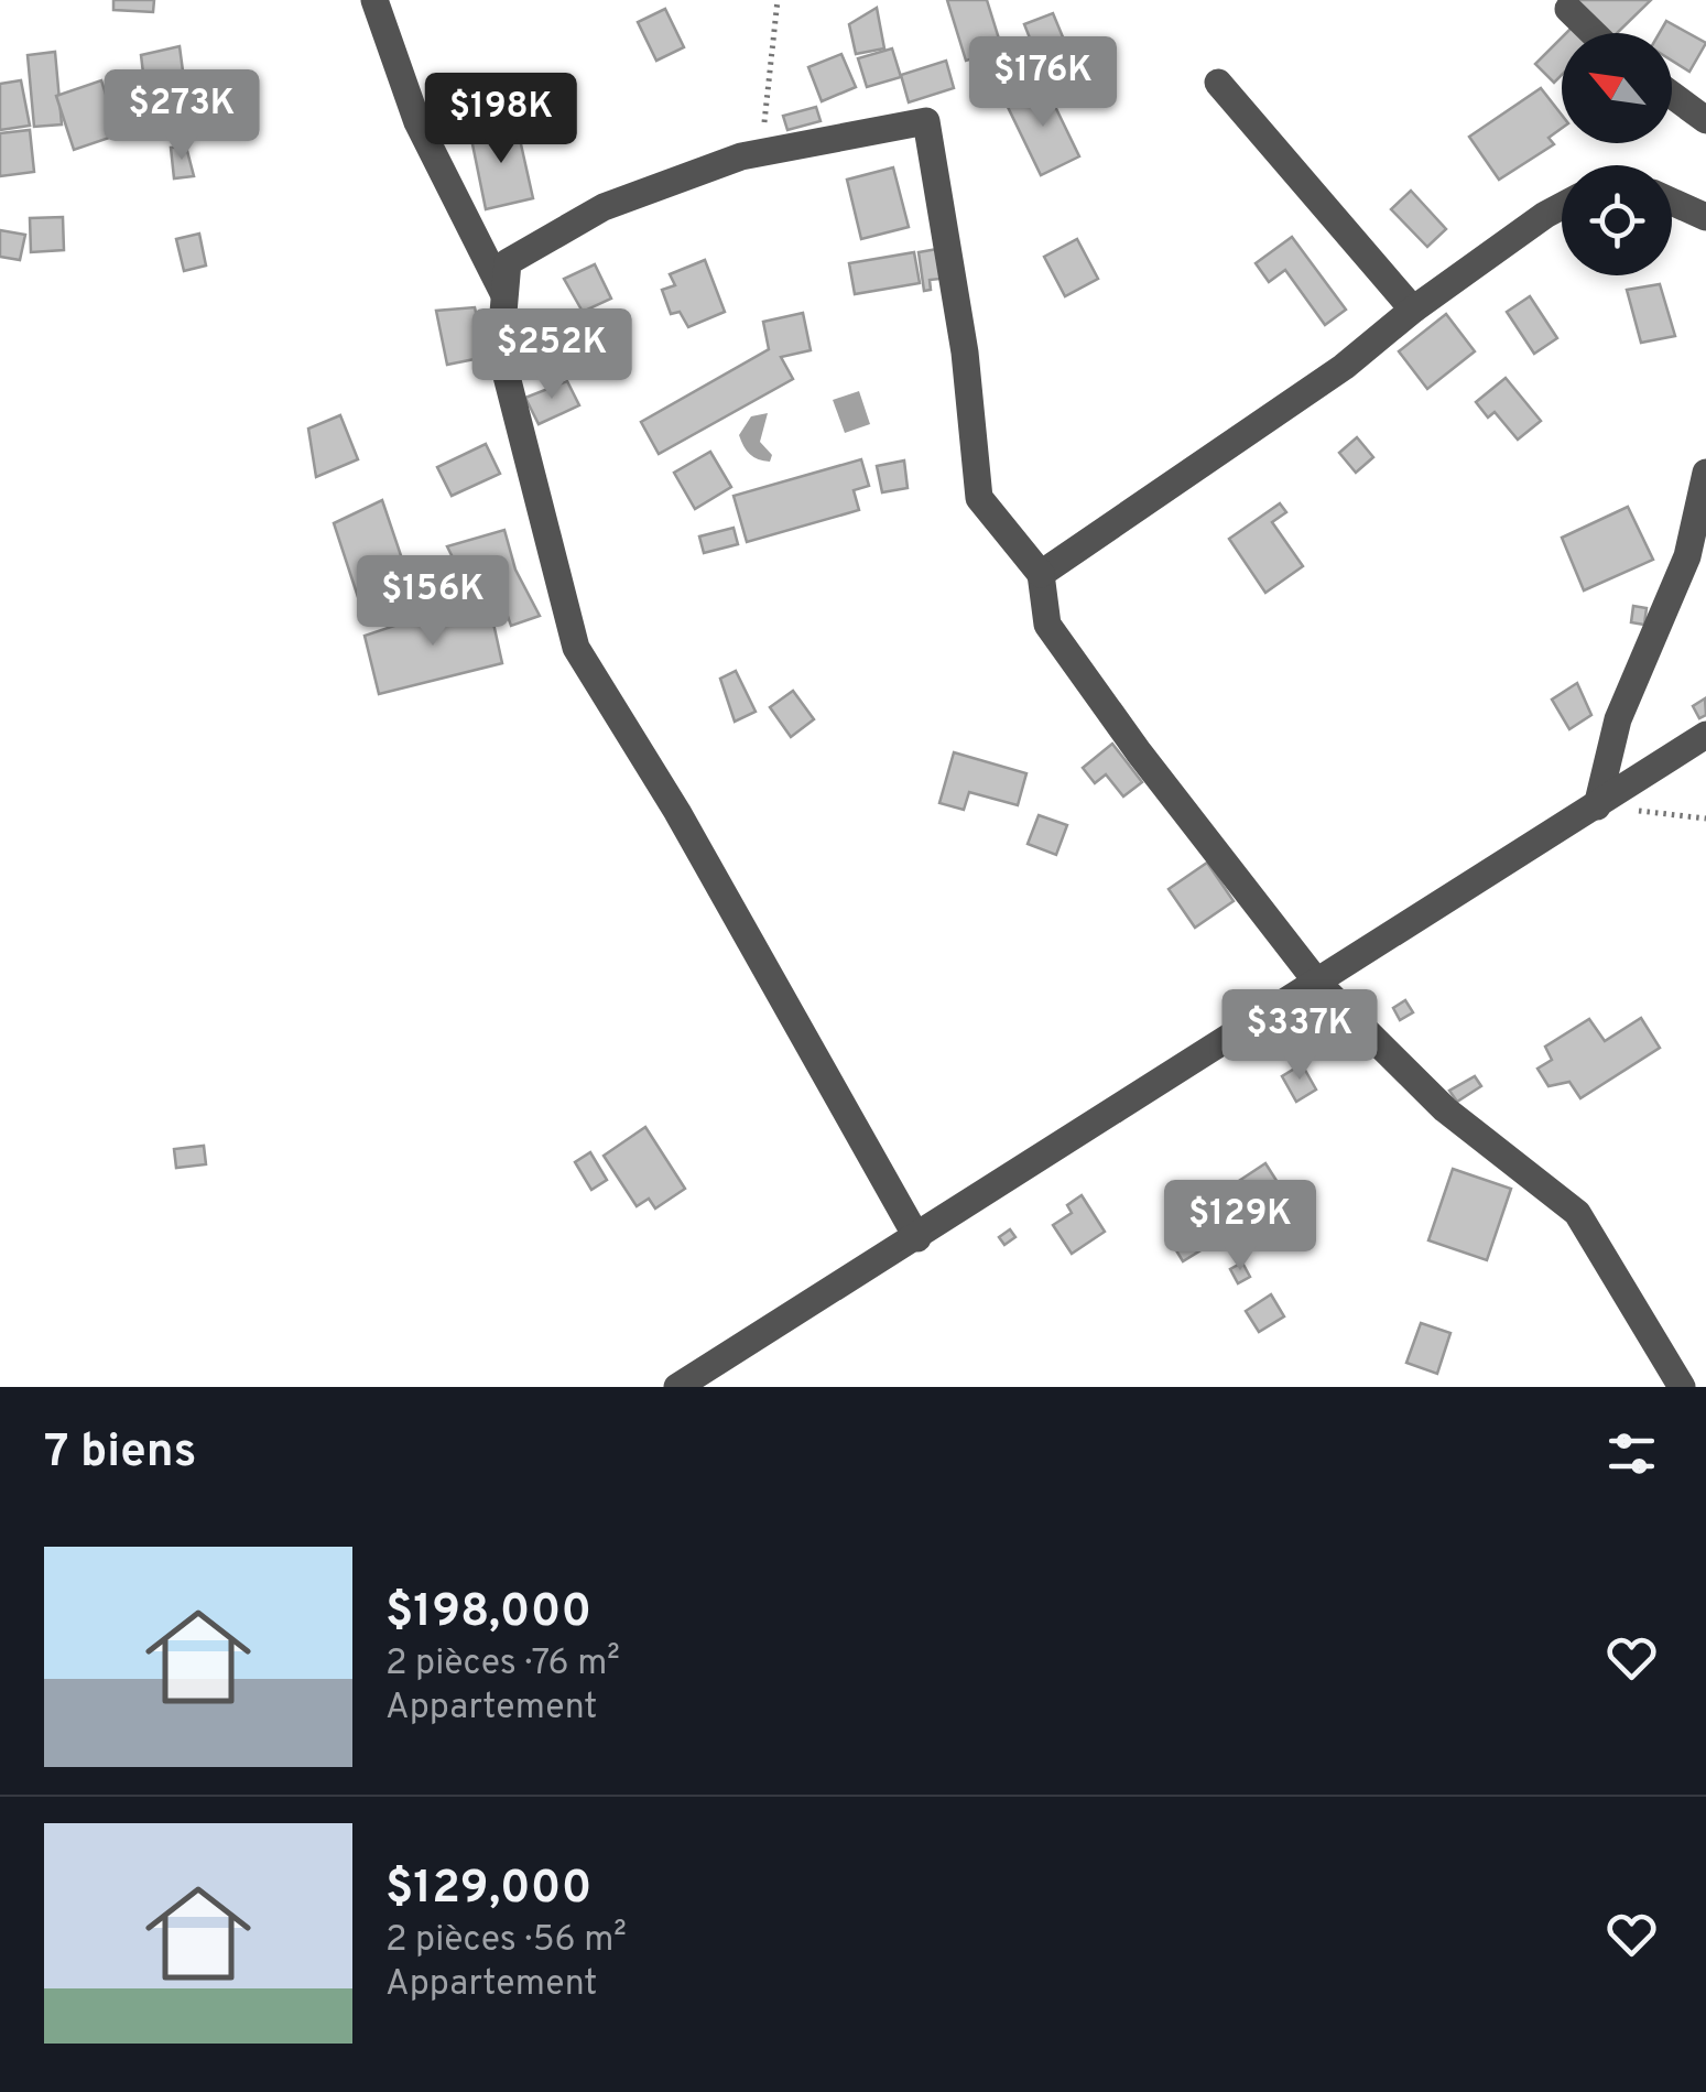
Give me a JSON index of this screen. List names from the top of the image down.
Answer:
{
  "north": "top left",
  "page": {
    "price": [
      "$176K",
      "$273K",
      "$198K",
      "$252K",
      "$156K",
      "$337K",
      "$129K"
    ],
    "heading": "7 biens",
    "list": [
      {
        "name": "$198,000",
        "note": "2 pièces · 76 m² · Appartement"
      },
      {
        "name": "$129,000",
        "note": "2 pièces · 56 m² · Appartement"
      }
    ]
  }
}
